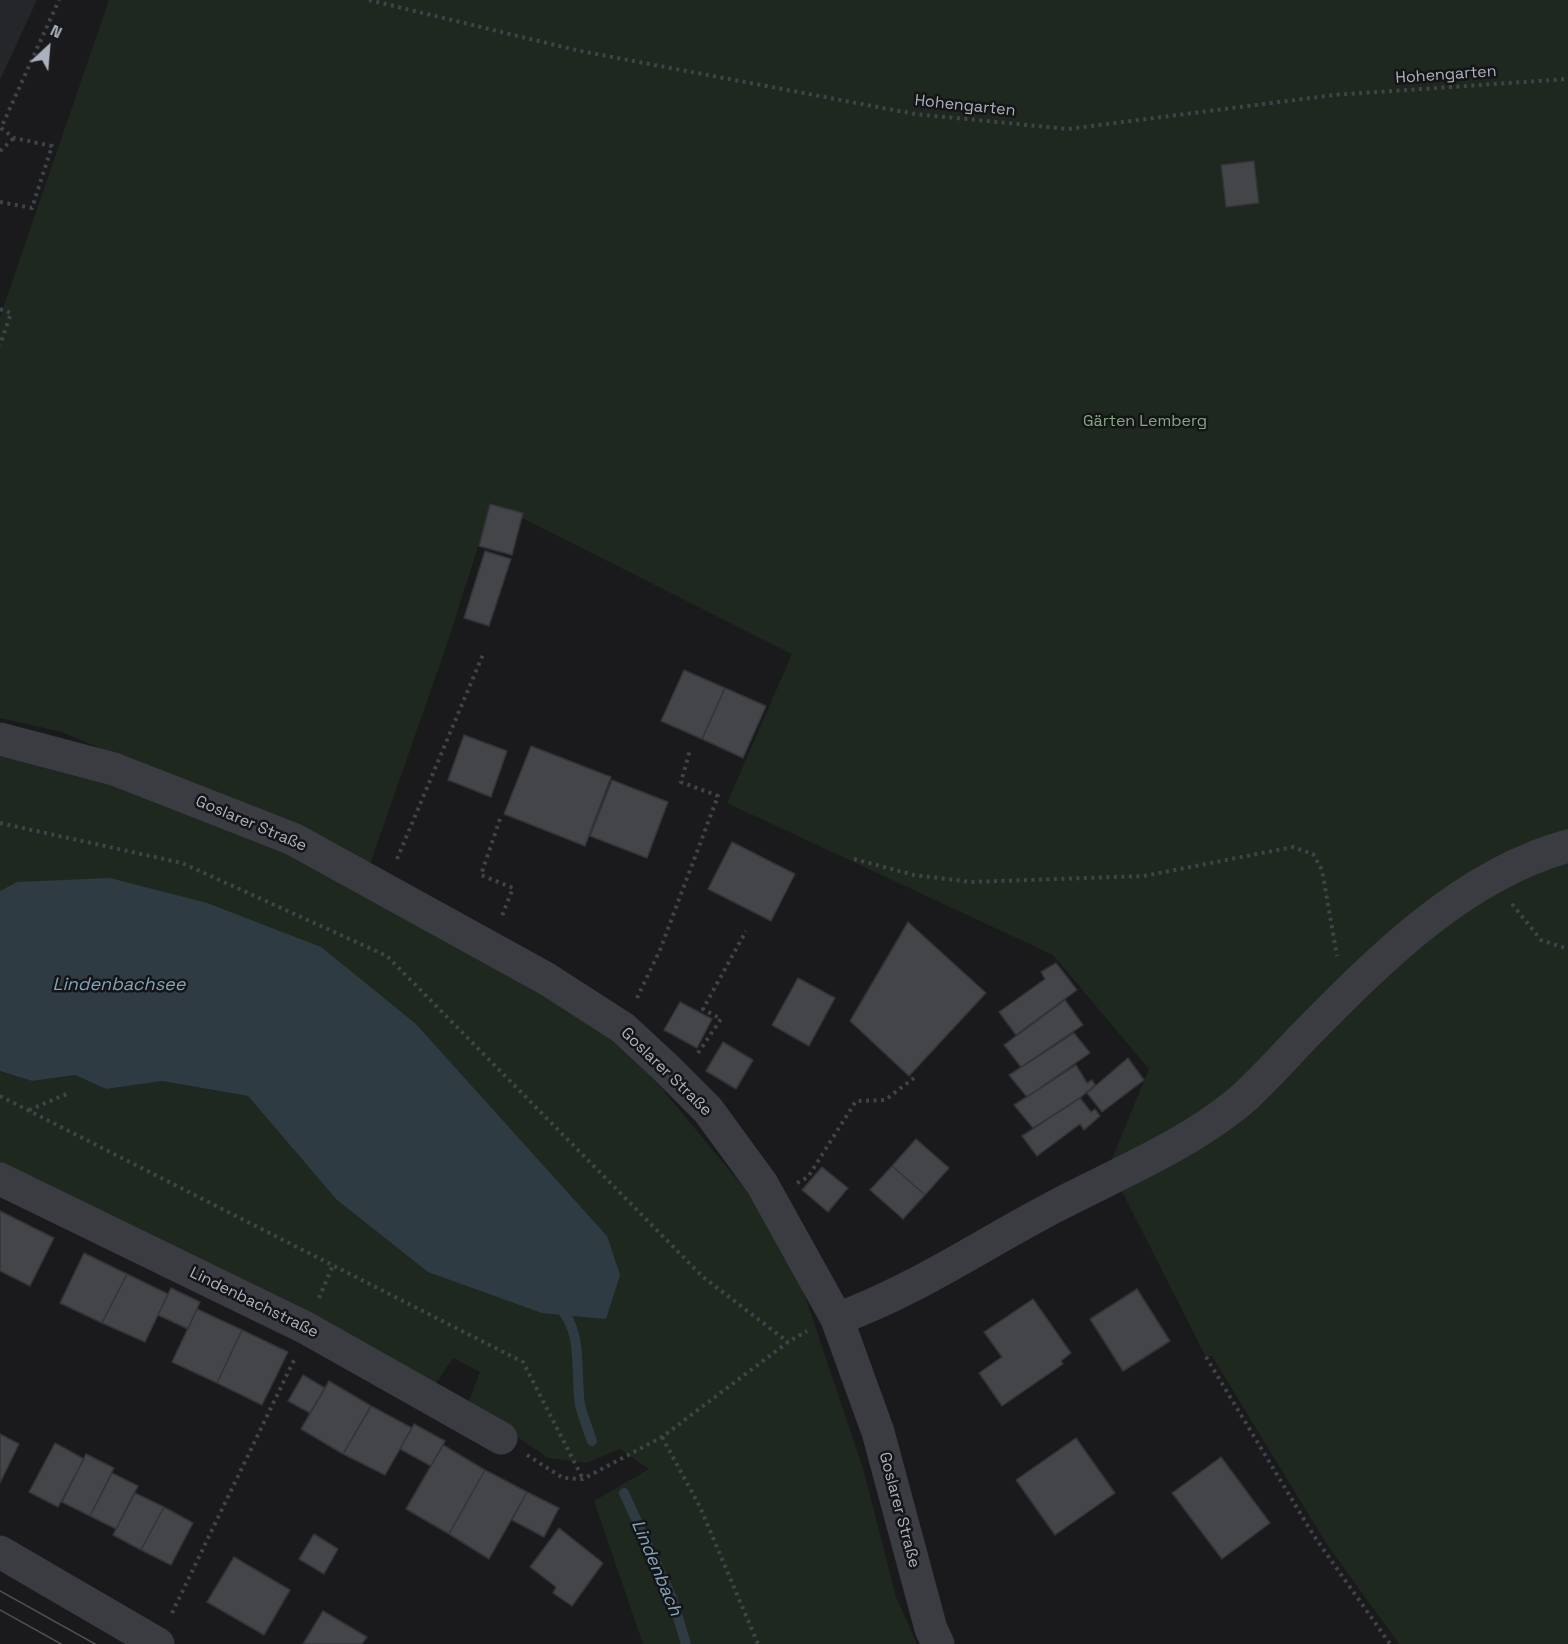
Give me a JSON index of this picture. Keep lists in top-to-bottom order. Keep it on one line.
{"streets":{"street":["Goslarer Straße","Lindenbachstraße"],"path":["Hohengarten"]},"water":["Lindenbachsee","Lindenbach"],"parks":["Gärten Lemberg"],"north":"top right"}
